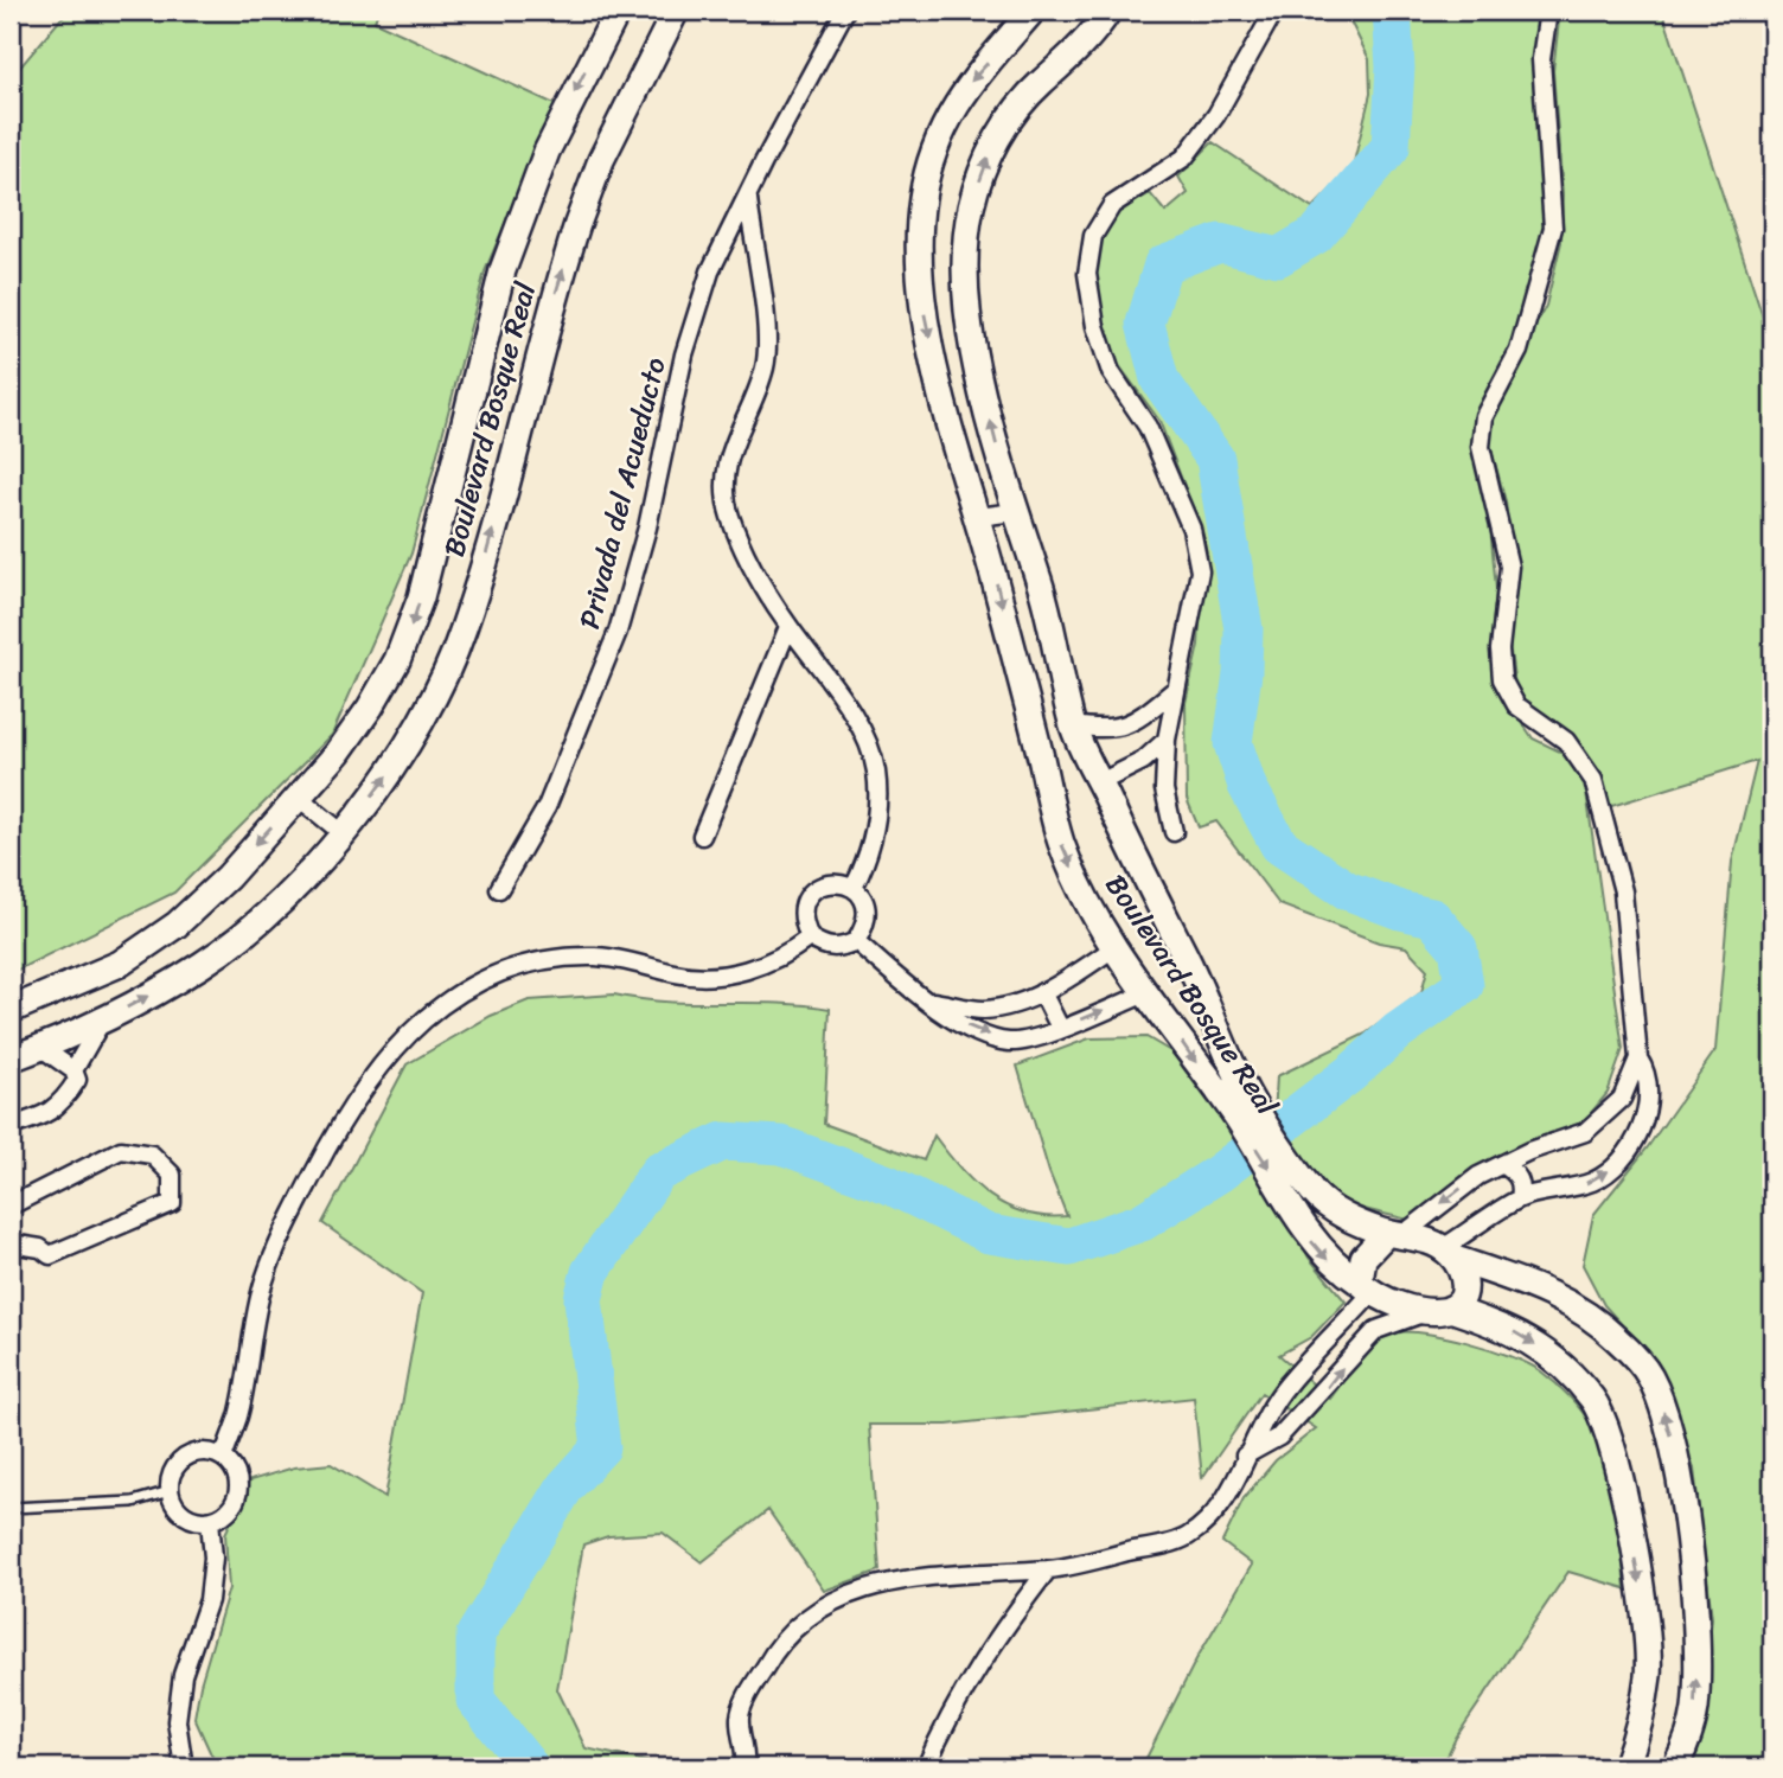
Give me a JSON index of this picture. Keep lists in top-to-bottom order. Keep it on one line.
{"streets":{"street":["Boulevard Bosque Real","Privada del Acueducto"]}}
